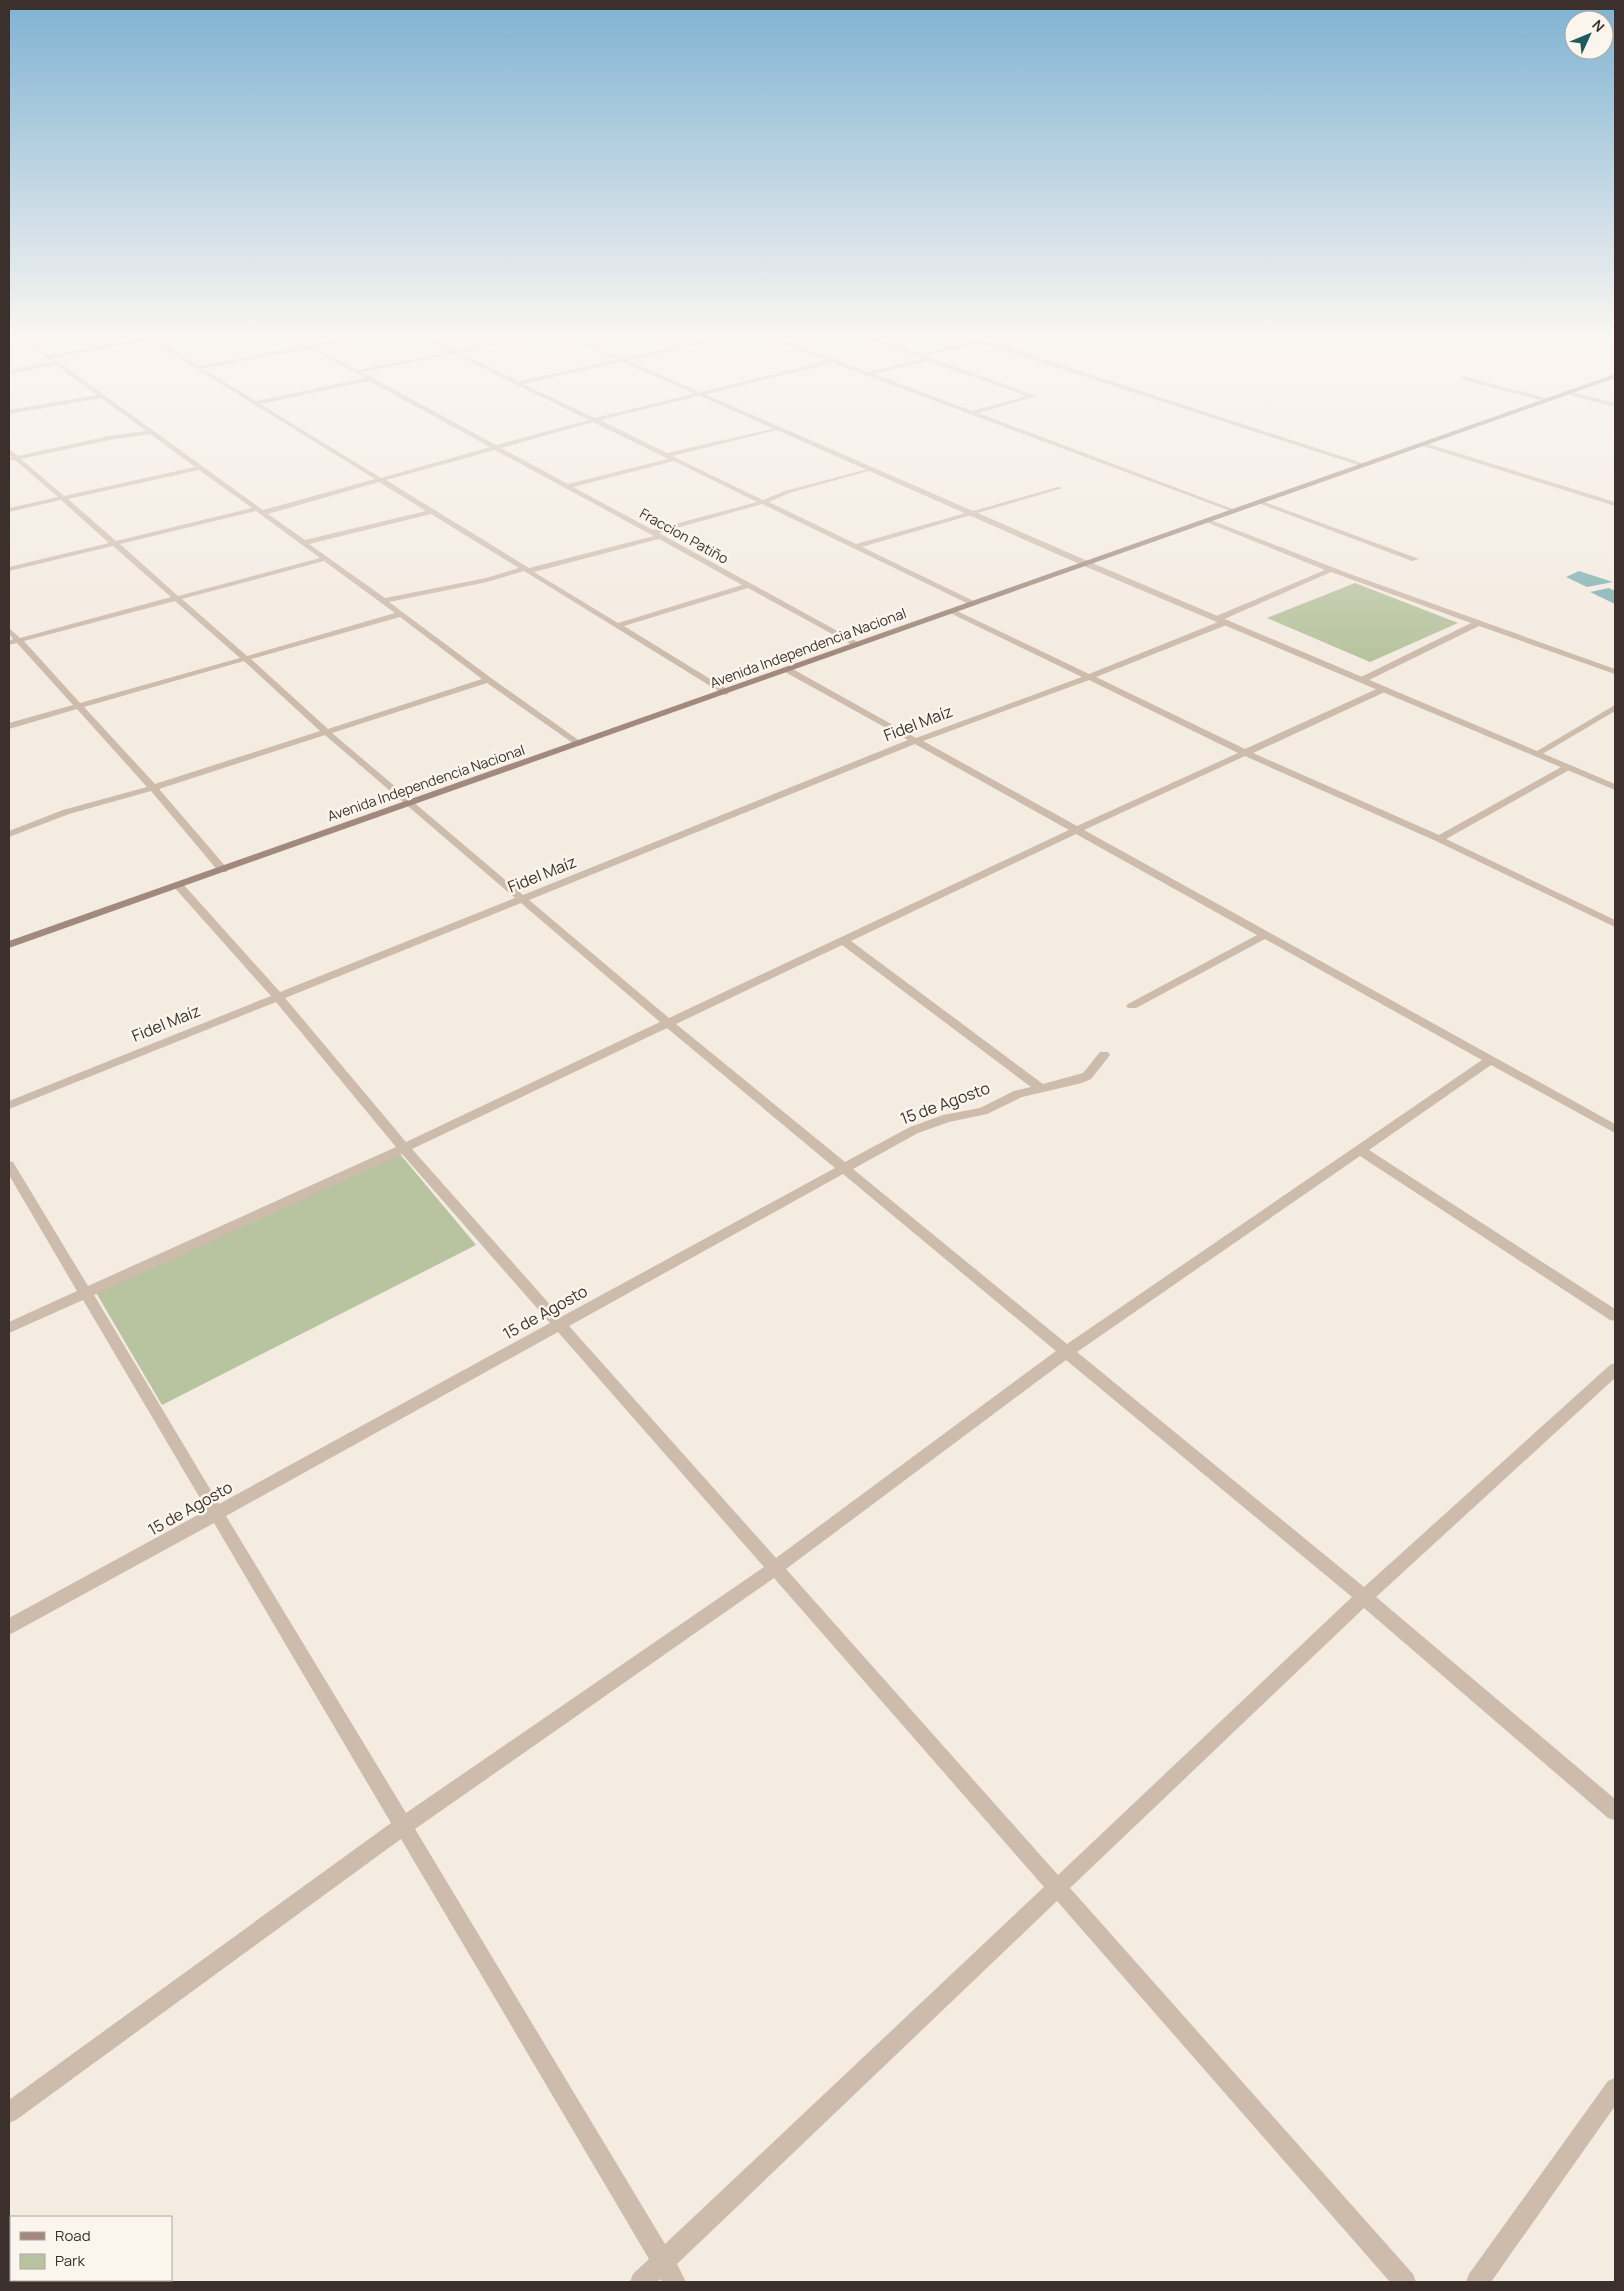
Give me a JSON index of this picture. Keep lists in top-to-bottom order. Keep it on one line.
{"streets":{"main road":["Avenida Independencia Nacional"],"street":["Fraccion Patiño","Fidel Maíz","15 de Agosto"]},"crossings":[["Fraccion Patiño","Avenida Independencia Nacional"]],"legend":["Road","Park"],"north":"top right"}
